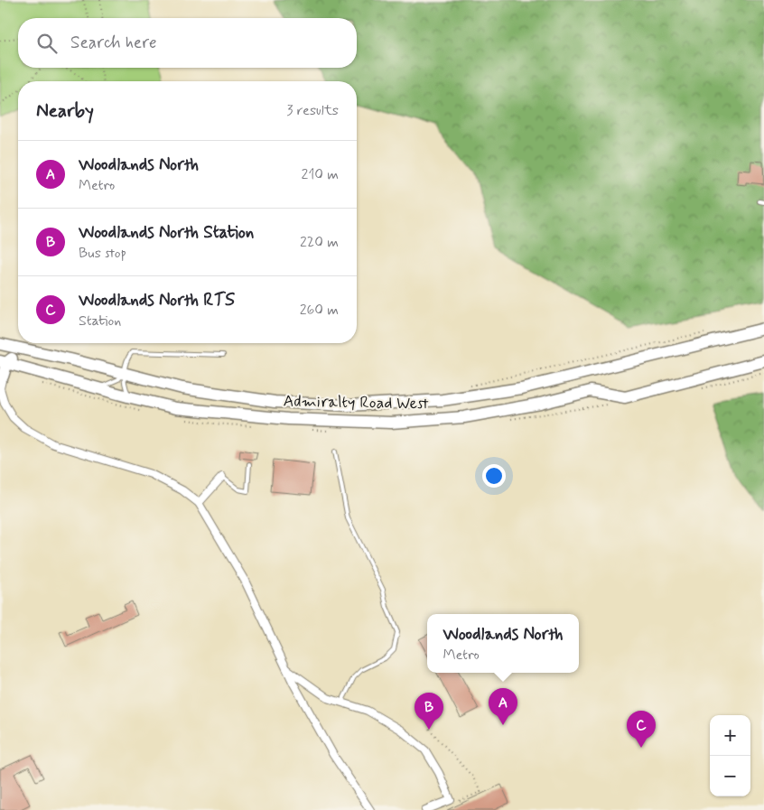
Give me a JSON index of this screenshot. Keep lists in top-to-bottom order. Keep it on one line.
{"streets":{"main road":["Admiralty Road West"]},"page":{"search":"Search here","heading":["Nearby","3 results"],"list":[{"mark":"A","name":"Woodlands North","note":"Metro","value":"210 m"},{"mark":"B","name":"Woodlands North Station","note":"Bus stop","value":"220 m"},{"mark":"C","name":"Woodlands North RTS","note":"Station","value":"260 m"}],"popup":["Woodlands North","Metro"],"pins":["A","B","C"],"map_buttons":["+","−"]}}
